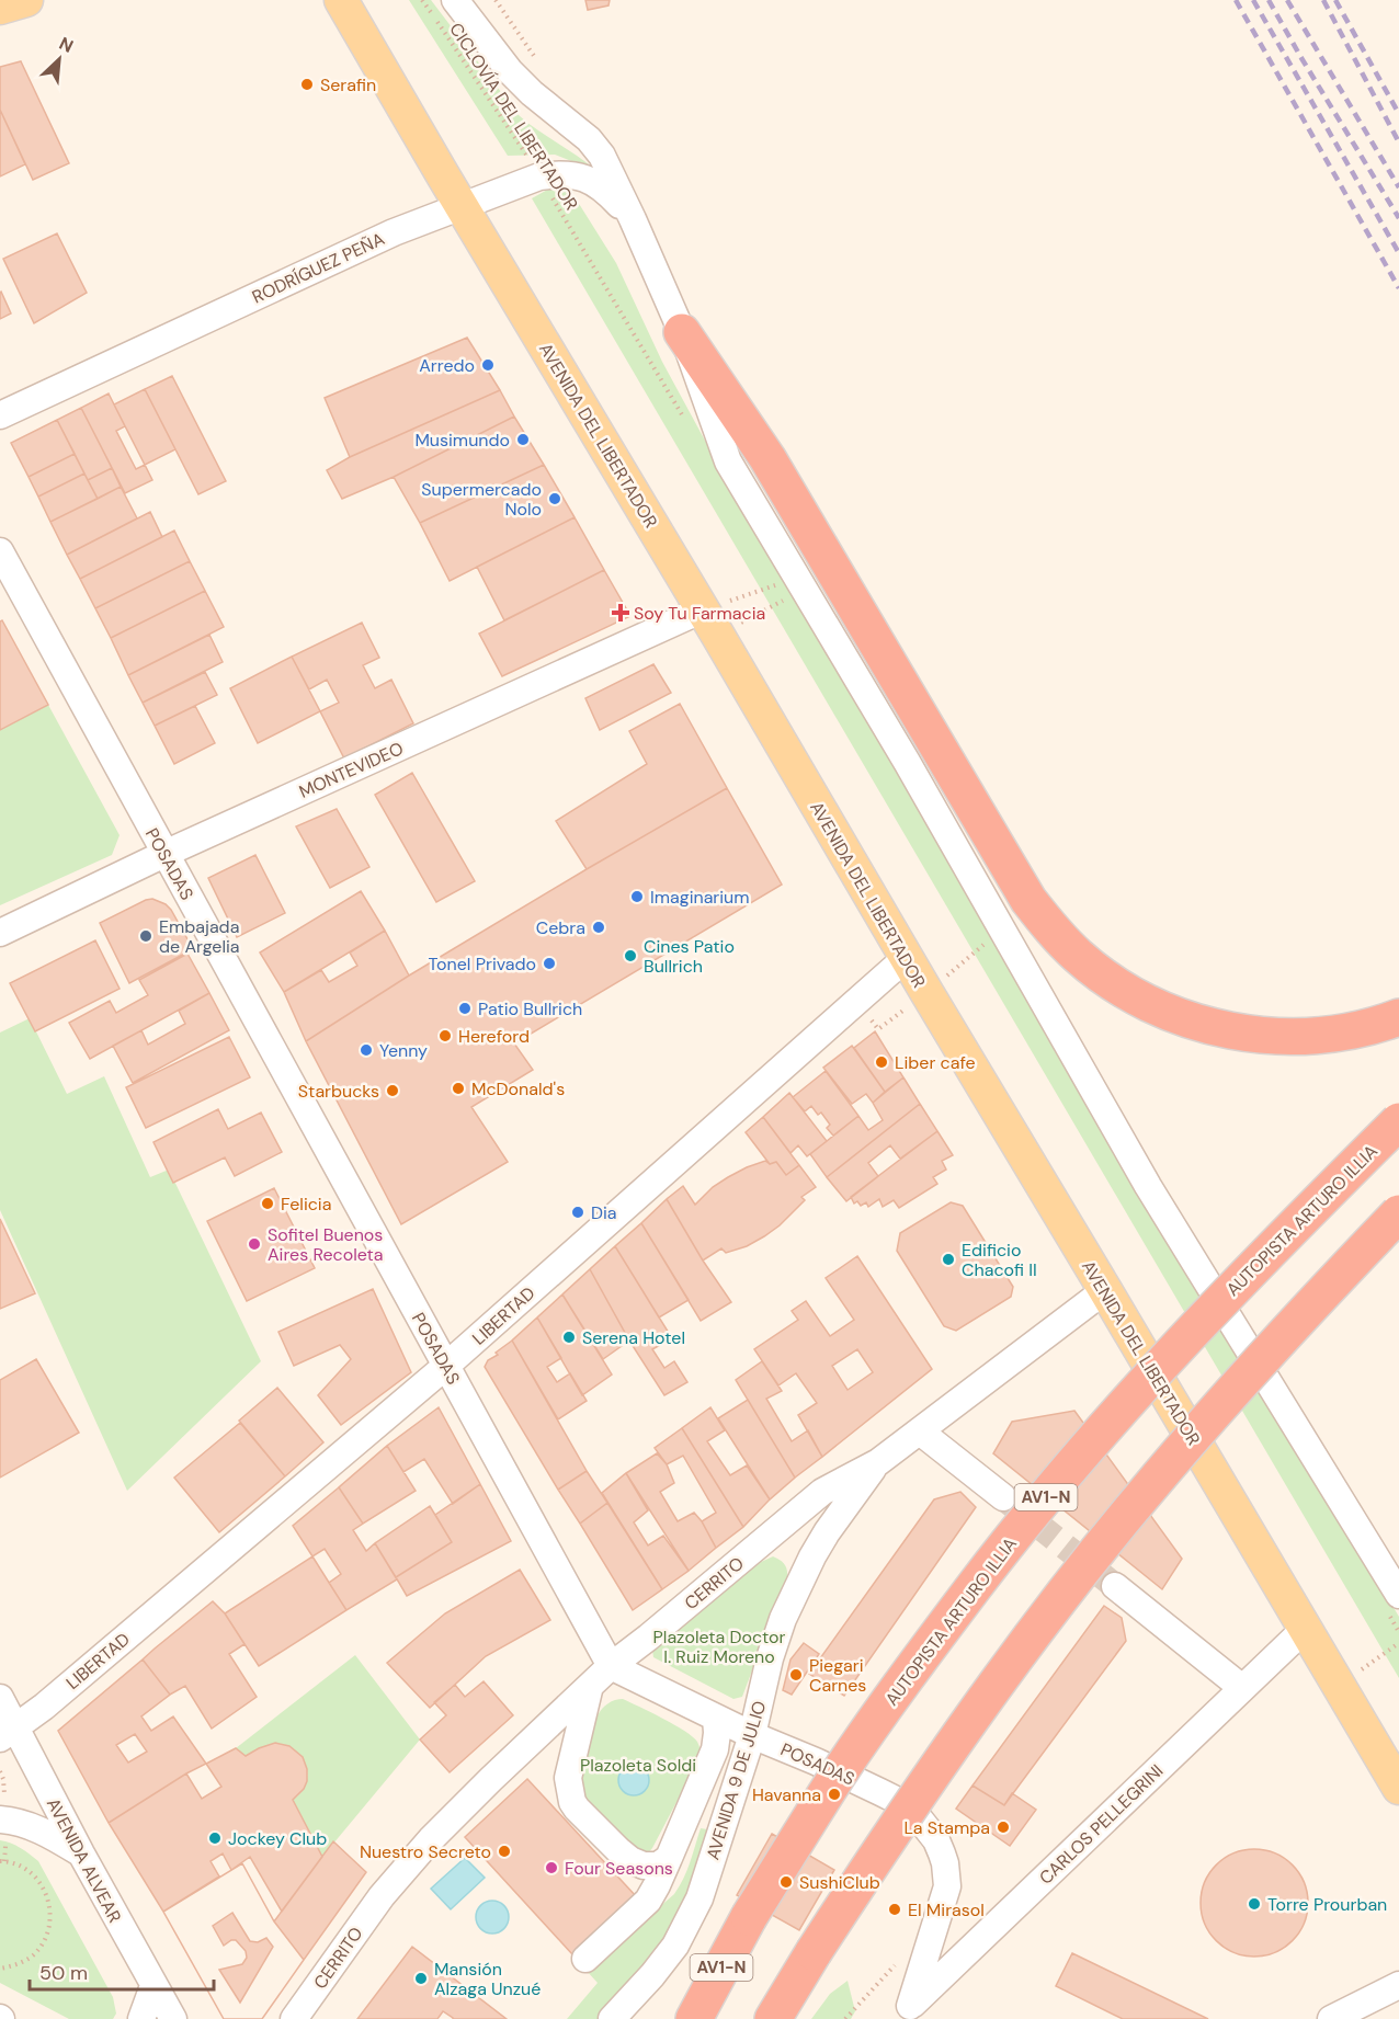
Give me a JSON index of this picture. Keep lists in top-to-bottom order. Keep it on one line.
{"streets":{"highway":["AUTOPISTA ARTURO ILLIA","AV1-N"],"main road":["AVENIDA DEL LIBERTADOR"],"street":["RODRÍGUEZ PEÑA","MONTEVIDEO","POSADAS","LIBERTAD","CERRITO","AVENIDA 9 DE JULIO","CARLOS PELLEGRINI","AVENIDA ALVEAR"],"path":["CICLOVÍA DEL LIBERTADOR"]},"crossings":[["CICLOVÍA DEL LIBERTADOR","RODRÍGUEZ PEÑA"],["RODRÍGUEZ PEÑA","AVENIDA DEL LIBERTADOR"],["AVENIDA DEL LIBERTADOR","MONTEVIDEO"],["AVENIDA DEL LIBERTADOR","LIBERTAD"],["AVENIDA DEL LIBERTADOR","CERRITO"],["AVENIDA DEL LIBERTADOR","CARLOS PELLEGRINI"],["MONTEVIDEO","POSADAS"],["POSADAS","LIBERTAD"],["POSADAS","CERRITO"],["POSADAS","AVENIDA 9 DE JULIO"],["POSADAS","CARLOS PELLEGRINI"],["LIBERTAD","AVENIDA ALVEAR"],["CERRITO","AVENIDA 9 DE JULIO"]],"parks":["Plazoleta Doctor I. Ruiz Moreno","Plazoleta Soldi"],"places":{"other":["Serafin","Arredo","Musimundo","Supermercado Nolo","Imaginarium","Cebra","Embajada de Argelia","Cines Patio Bullrich","Tonel Privado","Patio Bullrich","Hereford","Yenny","Liber cafe","McDonald's","Starbucks","Felicia","Dia","Sofitel Buenos Aires Recoleta","Edificio Chacofi II","Serena Hotel","Piegari Carnes","Havanna","La Stampa","Jockey Club","Nuestro Secreto","Four Seasons","SushiClub","Torre Prourban","El Mirasol","Mansión Alzaga Unzué"],"health":["Soy Tu Farmacia"]},"scale_bar":"50 m","north":"top right"}
